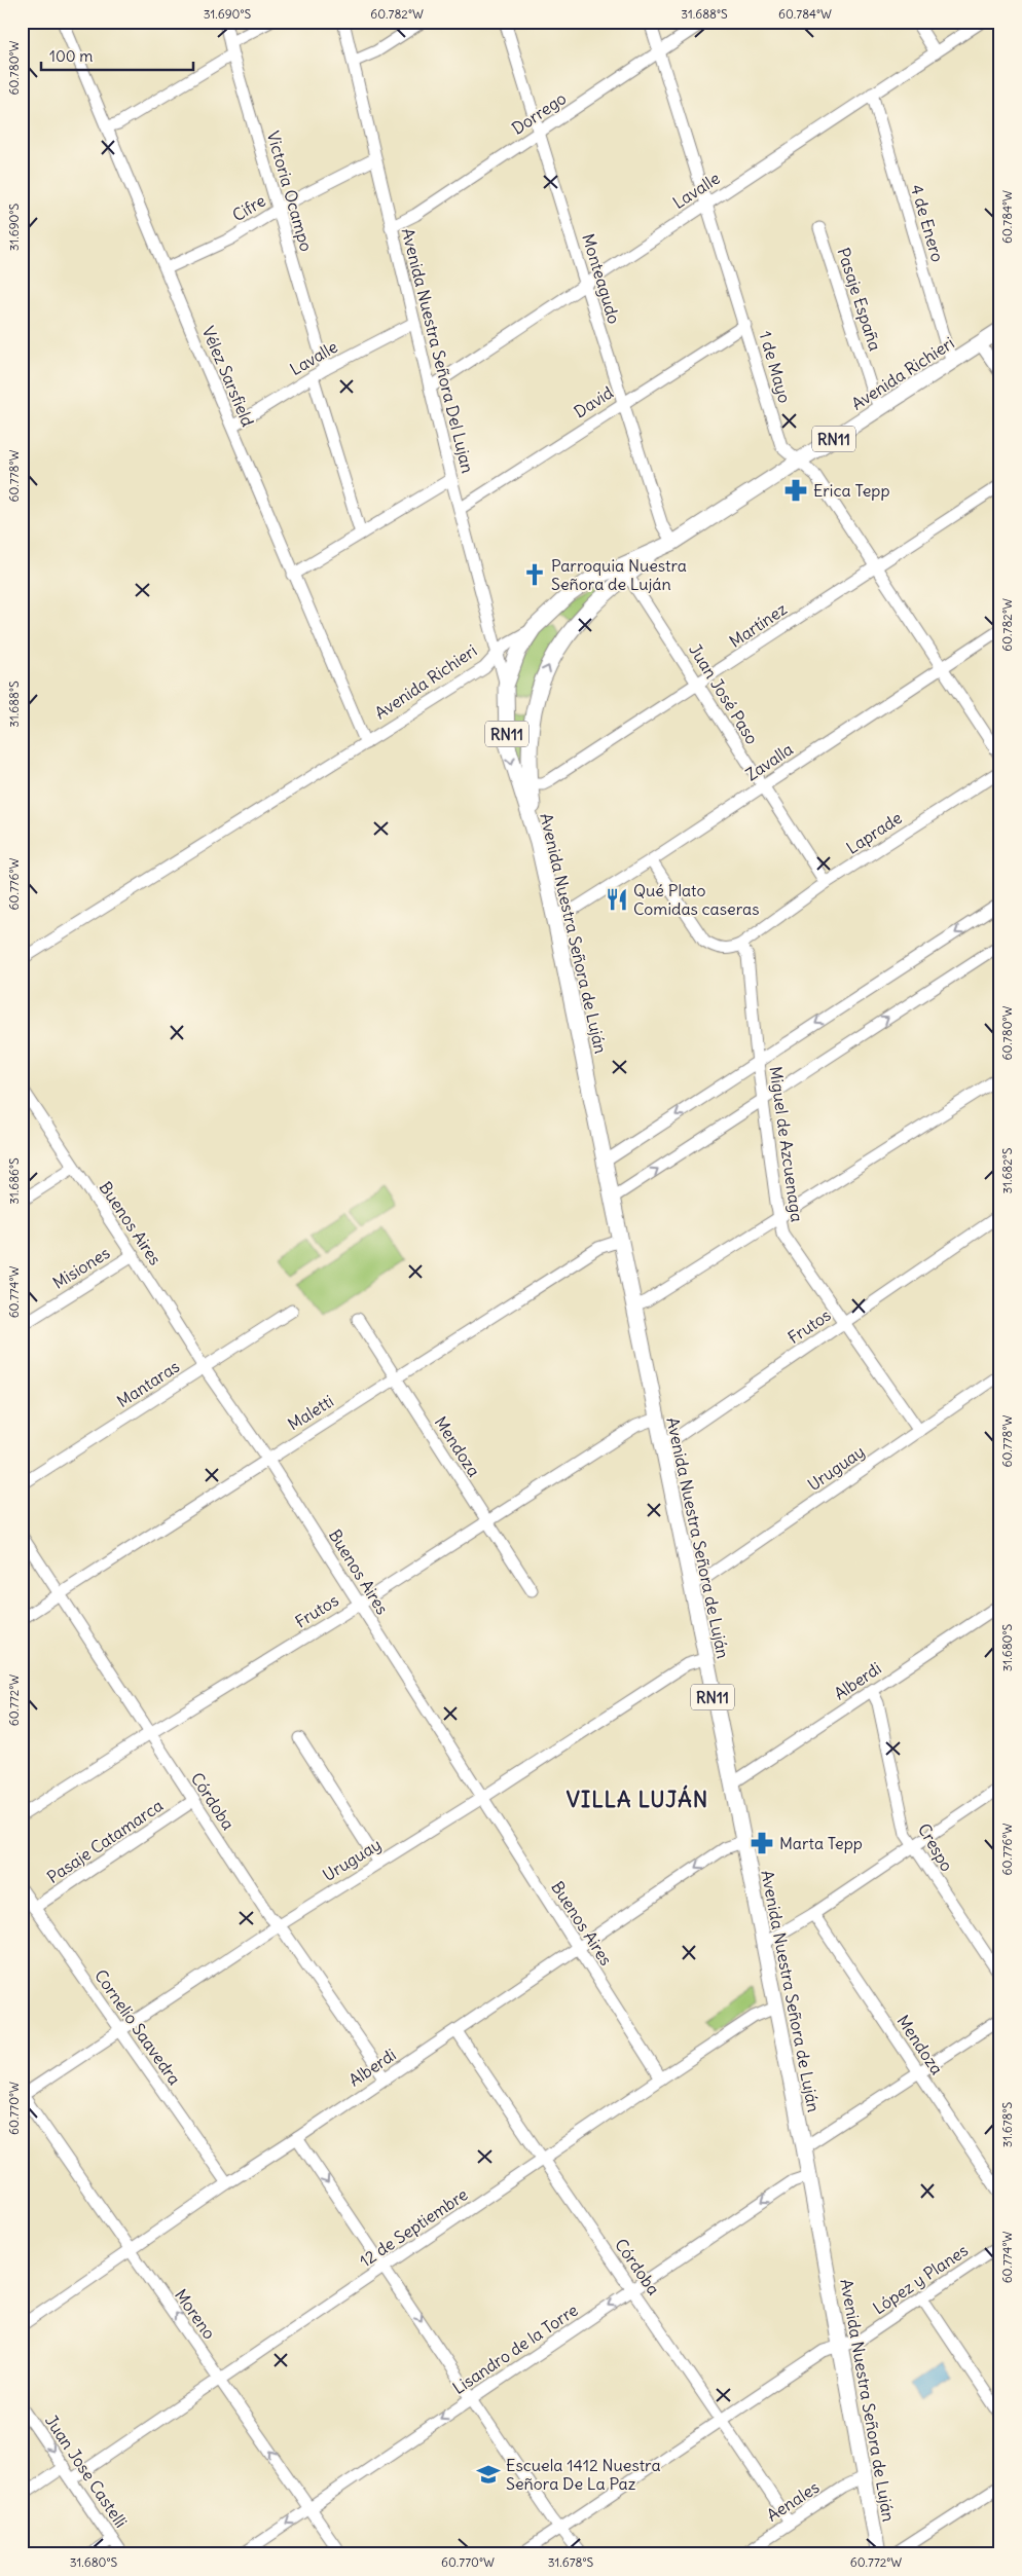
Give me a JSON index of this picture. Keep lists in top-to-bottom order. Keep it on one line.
{"streets":{"main road":["Avenida Richieri","RN11","Avenida Nuestra Señora de Luján"],"street":["Dorrego","Lavalle","Victoria Ocampo","Cifre","4 de Enero","Monteagudo","Pasaje España","Avenida Nuestra Señora Del Lujan","1 de Mayo","Vélez Sarsfield","David","Martínez","Juan José Paso","Zavalla","Laprade","Miguel de Azcuenaga","Buenos Aires","Misiones","Frutos","Mantaras","Maletti","Mendoza","Uruguay","Alberdi","Córdoba","Pasaje Catamarca","Crespo","Cornelio Saavedra","12 de Septiembre","López y Planes","Moreno","Lisandro de la Torre","Juan Jose Castelli","Aenales"]},"crossings":[["Dorrego","Monteagudo"],["Dorrego","Avenida Nuestra Señora Del Lujan"],["Dorrego","1 de Mayo"],["Lavalle","Victoria Ocampo"],["Lavalle","4 de Enero"],["Lavalle","Monteagudo"],["Lavalle","Avenida Nuestra Señora Del Lujan"],["Lavalle","1 de Mayo"],["Lavalle","Vélez Sarsfield"],["Victoria Ocampo","Cifre"],["Cifre","Avenida Nuestra Señora Del Lujan"],["Cifre","Vélez Sarsfield"],["4 de Enero","Avenida Richieri"],["Monteagudo","Avenida Richieri"],["Monteagudo","David"],["Monteagudo","RN11"],["Pasaje España","Avenida Richieri"],["Avenida Nuestra Señora Del Lujan","Avenida Richieri"],["Avenida Nuestra Señora Del Lujan","David"],["Avenida Nuestra Señora Del Lujan","RN11"],["Avenida Nuestra Señora Del Lujan","Avenida Nuestra Señora de Luján"],["1 de Mayo","Avenida Richieri"],["1 de Mayo","David"],["1 de Mayo","Martínez"],["1 de Mayo","Zavalla"],["Avenida Richieri","Vélez Sarsfield"],["Avenida Richieri","RN11"],["Avenida Richieri","Avenida Nuestra Señora de Luján"],["RN11","Martínez"],["RN11","Juan José Paso"],["RN11","Avenida Nuestra Señora de Luján"],["Martínez","Juan José Paso"],["Juan José Paso","Zavalla"],["Juan José Paso","Laprade"],["Zavalla","Avenida Nuestra Señora de Luján"],["Laprade","Miguel de Azcuenaga"],["Avenida Nuestra Señora de Luján","Frutos"],["Avenida Nuestra Señora de Luján","Maletti"],["Avenida Nuestra Señora de Luján","Uruguay"],["Avenida Nuestra Señora de Luján","Alberdi"],["Avenida Nuestra Señora de Luján","12 de Septiembre"],["Avenida Nuestra Señora de Luján","López y Planes"],["Avenida Nuestra Señora de Luján","Lisandro de la Torre"],["Avenida Nuestra Señora de Luján","Aenales"],["Miguel de Azcuenaga","Frutos"],["Miguel de Azcuenaga","Uruguay"],["Buenos Aires","Misiones"],["Buenos Aires","Frutos"],["Buenos Aires","Mantaras"],["Buenos Aires","Maletti"],["Buenos Aires","Uruguay"],["Buenos Aires","Alberdi"],["Buenos Aires","12 de Septiembre"],["Frutos","Mendoza"],["Frutos","Córdoba"],["Maletti","Mendoza"],["Maletti","Córdoba"],["Uruguay","Córdoba"],["Uruguay","Cornelio Saavedra"],["Uruguay","Moreno"],["Alberdi","Córdoba"],["Alberdi","Crespo"],["Alberdi","Cornelio Saavedra"],["Alberdi","Moreno"],["Córdoba","Pasaje Catamarca"],["Córdoba","12 de Septiembre"],["Córdoba","López y Planes"],["Córdoba","Lisandro de la Torre"],["Córdoba","Aenales"],["Pasaje Catamarca","Cornelio Saavedra"],["12 de Septiembre","Moreno"],["12 de Septiembre","Juan Jose Castelli"],["Moreno","Lisandro de la Torre"]],"one_way":["Moreno","Lisandro de la Torre","Juan Jose Castelli"],"districts":["VILLA LUJÁN"],"places":{"pharmacy":["Erica Tepp","Marta Tepp"],"church":["Parroquia Nuestra Señora de Luján"],"restaurant":["Qué Plato Comidas caseras"],"school or university":["Escuela 1412 Nuestra Señora De La Paz"]},"scale_bar":"100 m","coordinates":["31.690°S","60.782°W","31.688°S","60.784°W","60.780°W","60.778°W","60.776°W","31.682°S","31.686°S","60.774°W","31.680°S","60.772°W","60.770°W","31.678°S"]}
